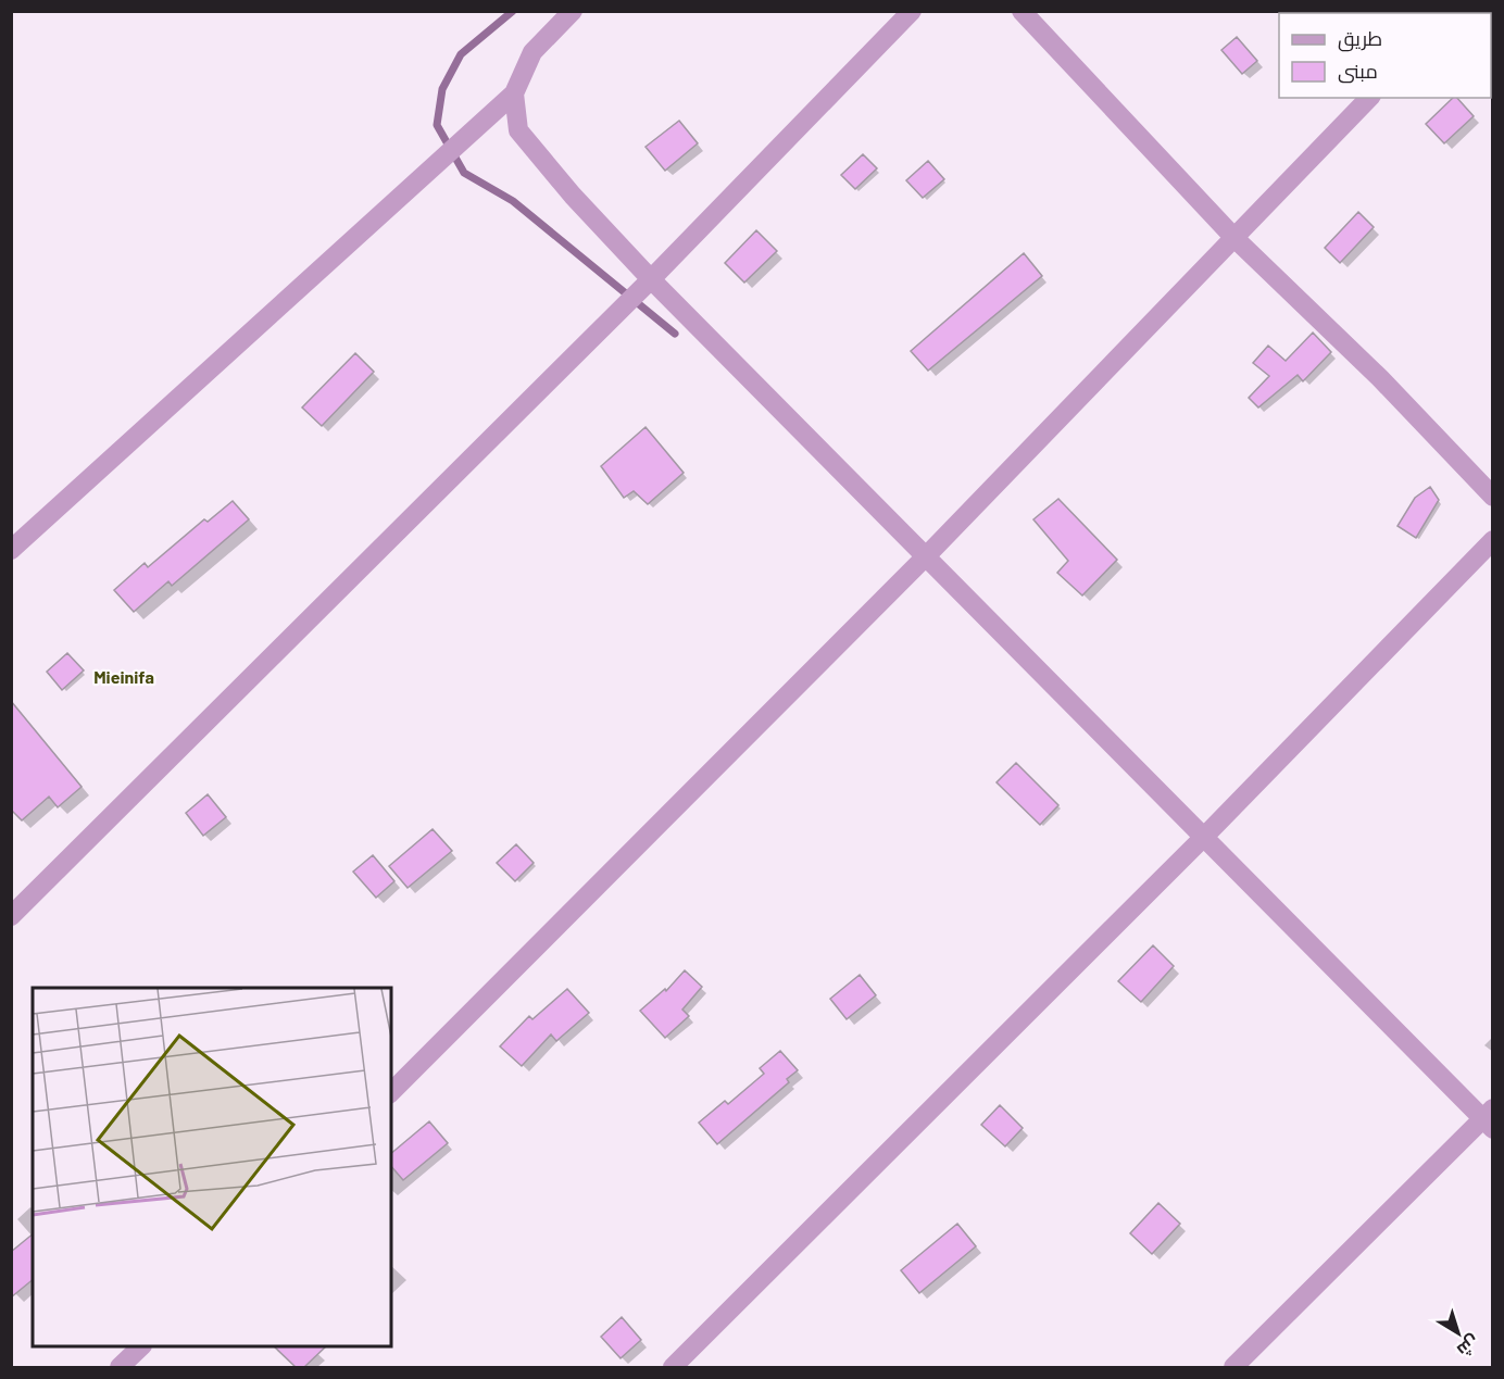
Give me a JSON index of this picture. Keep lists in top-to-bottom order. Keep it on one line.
{"districts":["Mieinifa"],"legend":["طريق","مبنى"],"north":"bottom right"}
